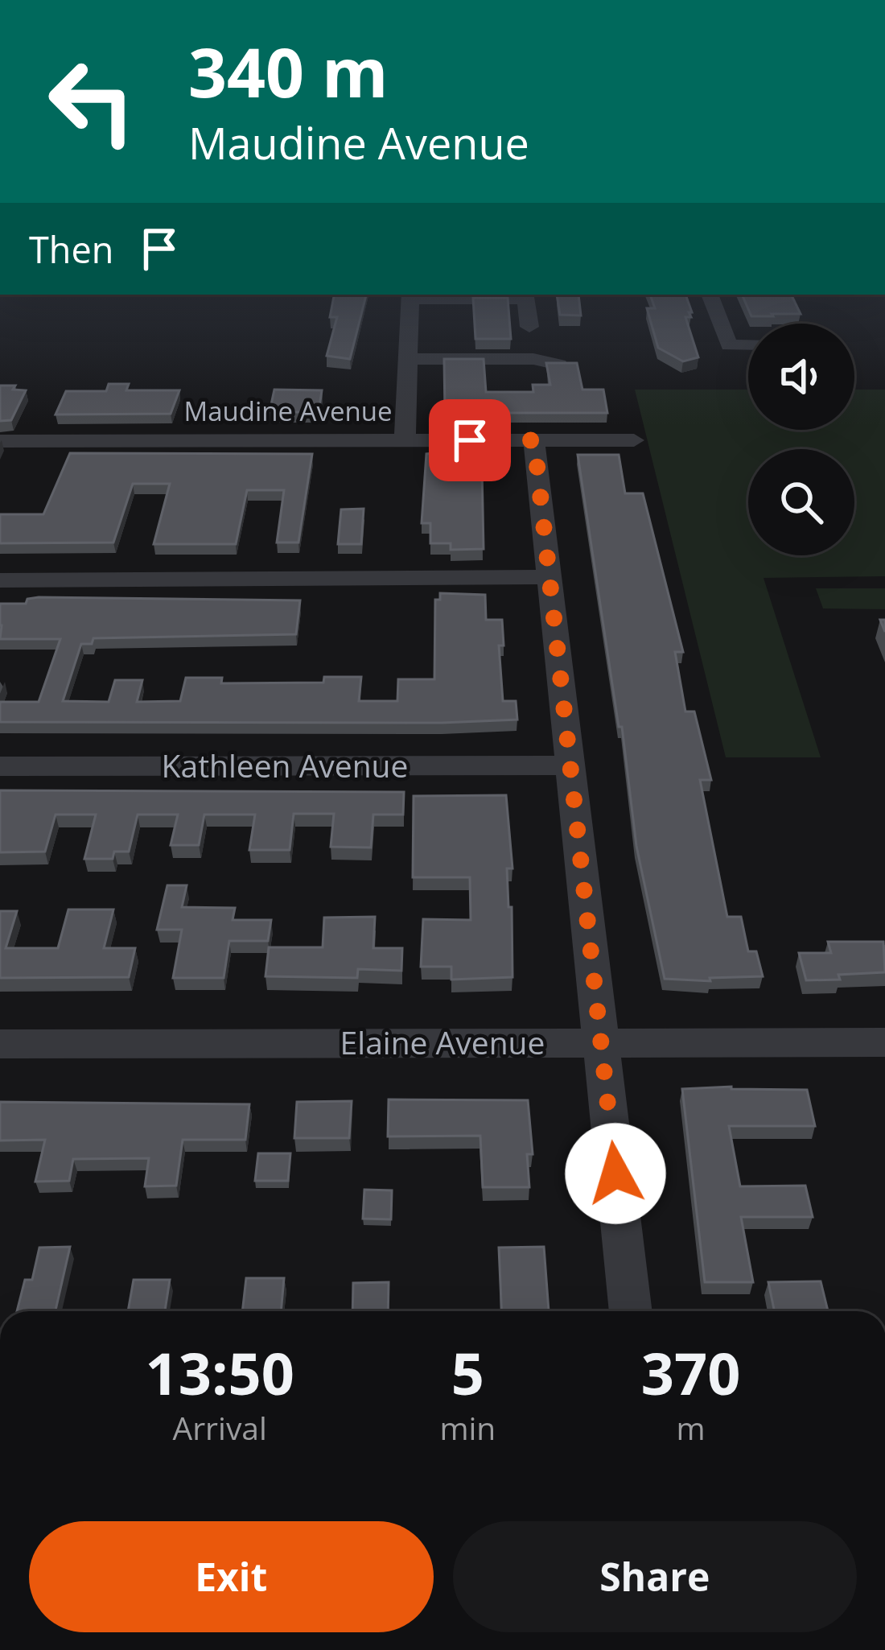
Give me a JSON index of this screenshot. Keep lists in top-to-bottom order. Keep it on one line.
{"streets":{"street":["Maudine Avenue","Kathleen Avenue","Elaine Avenue"]},"page":{"turn":["340 m","Maudine Avenue"],"then":"Then","eta":["13:50","Arrival","5","min","370","m"],"buttons":["Exit","Share"]}}
